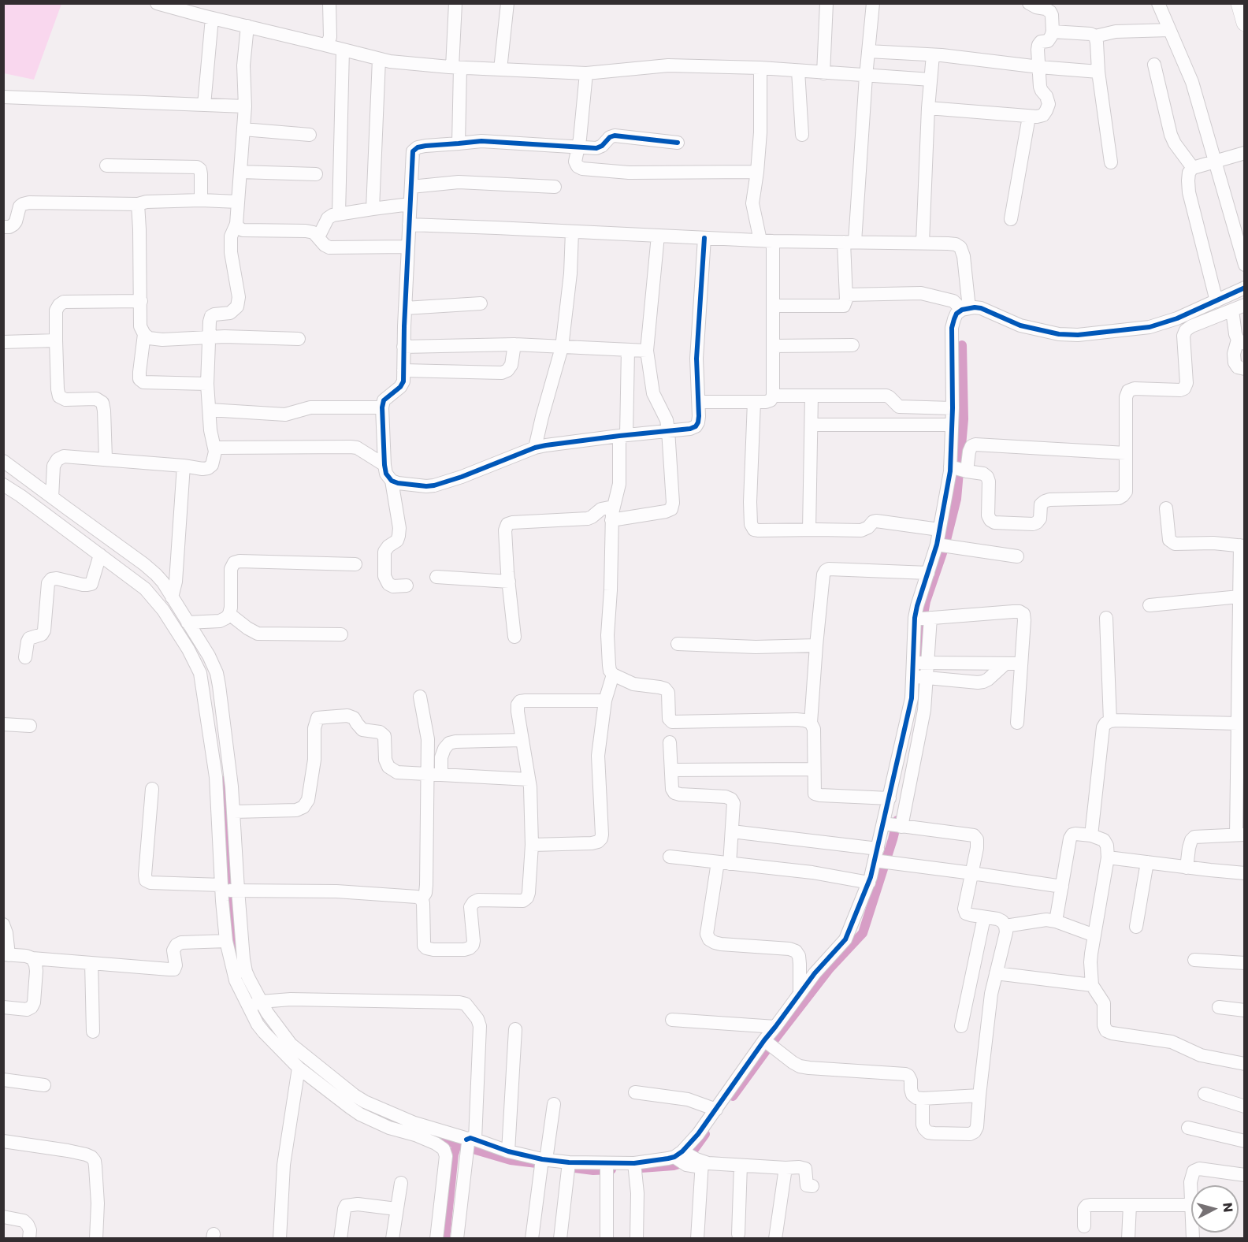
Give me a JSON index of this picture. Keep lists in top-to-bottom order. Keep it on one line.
{"north":"right"}
